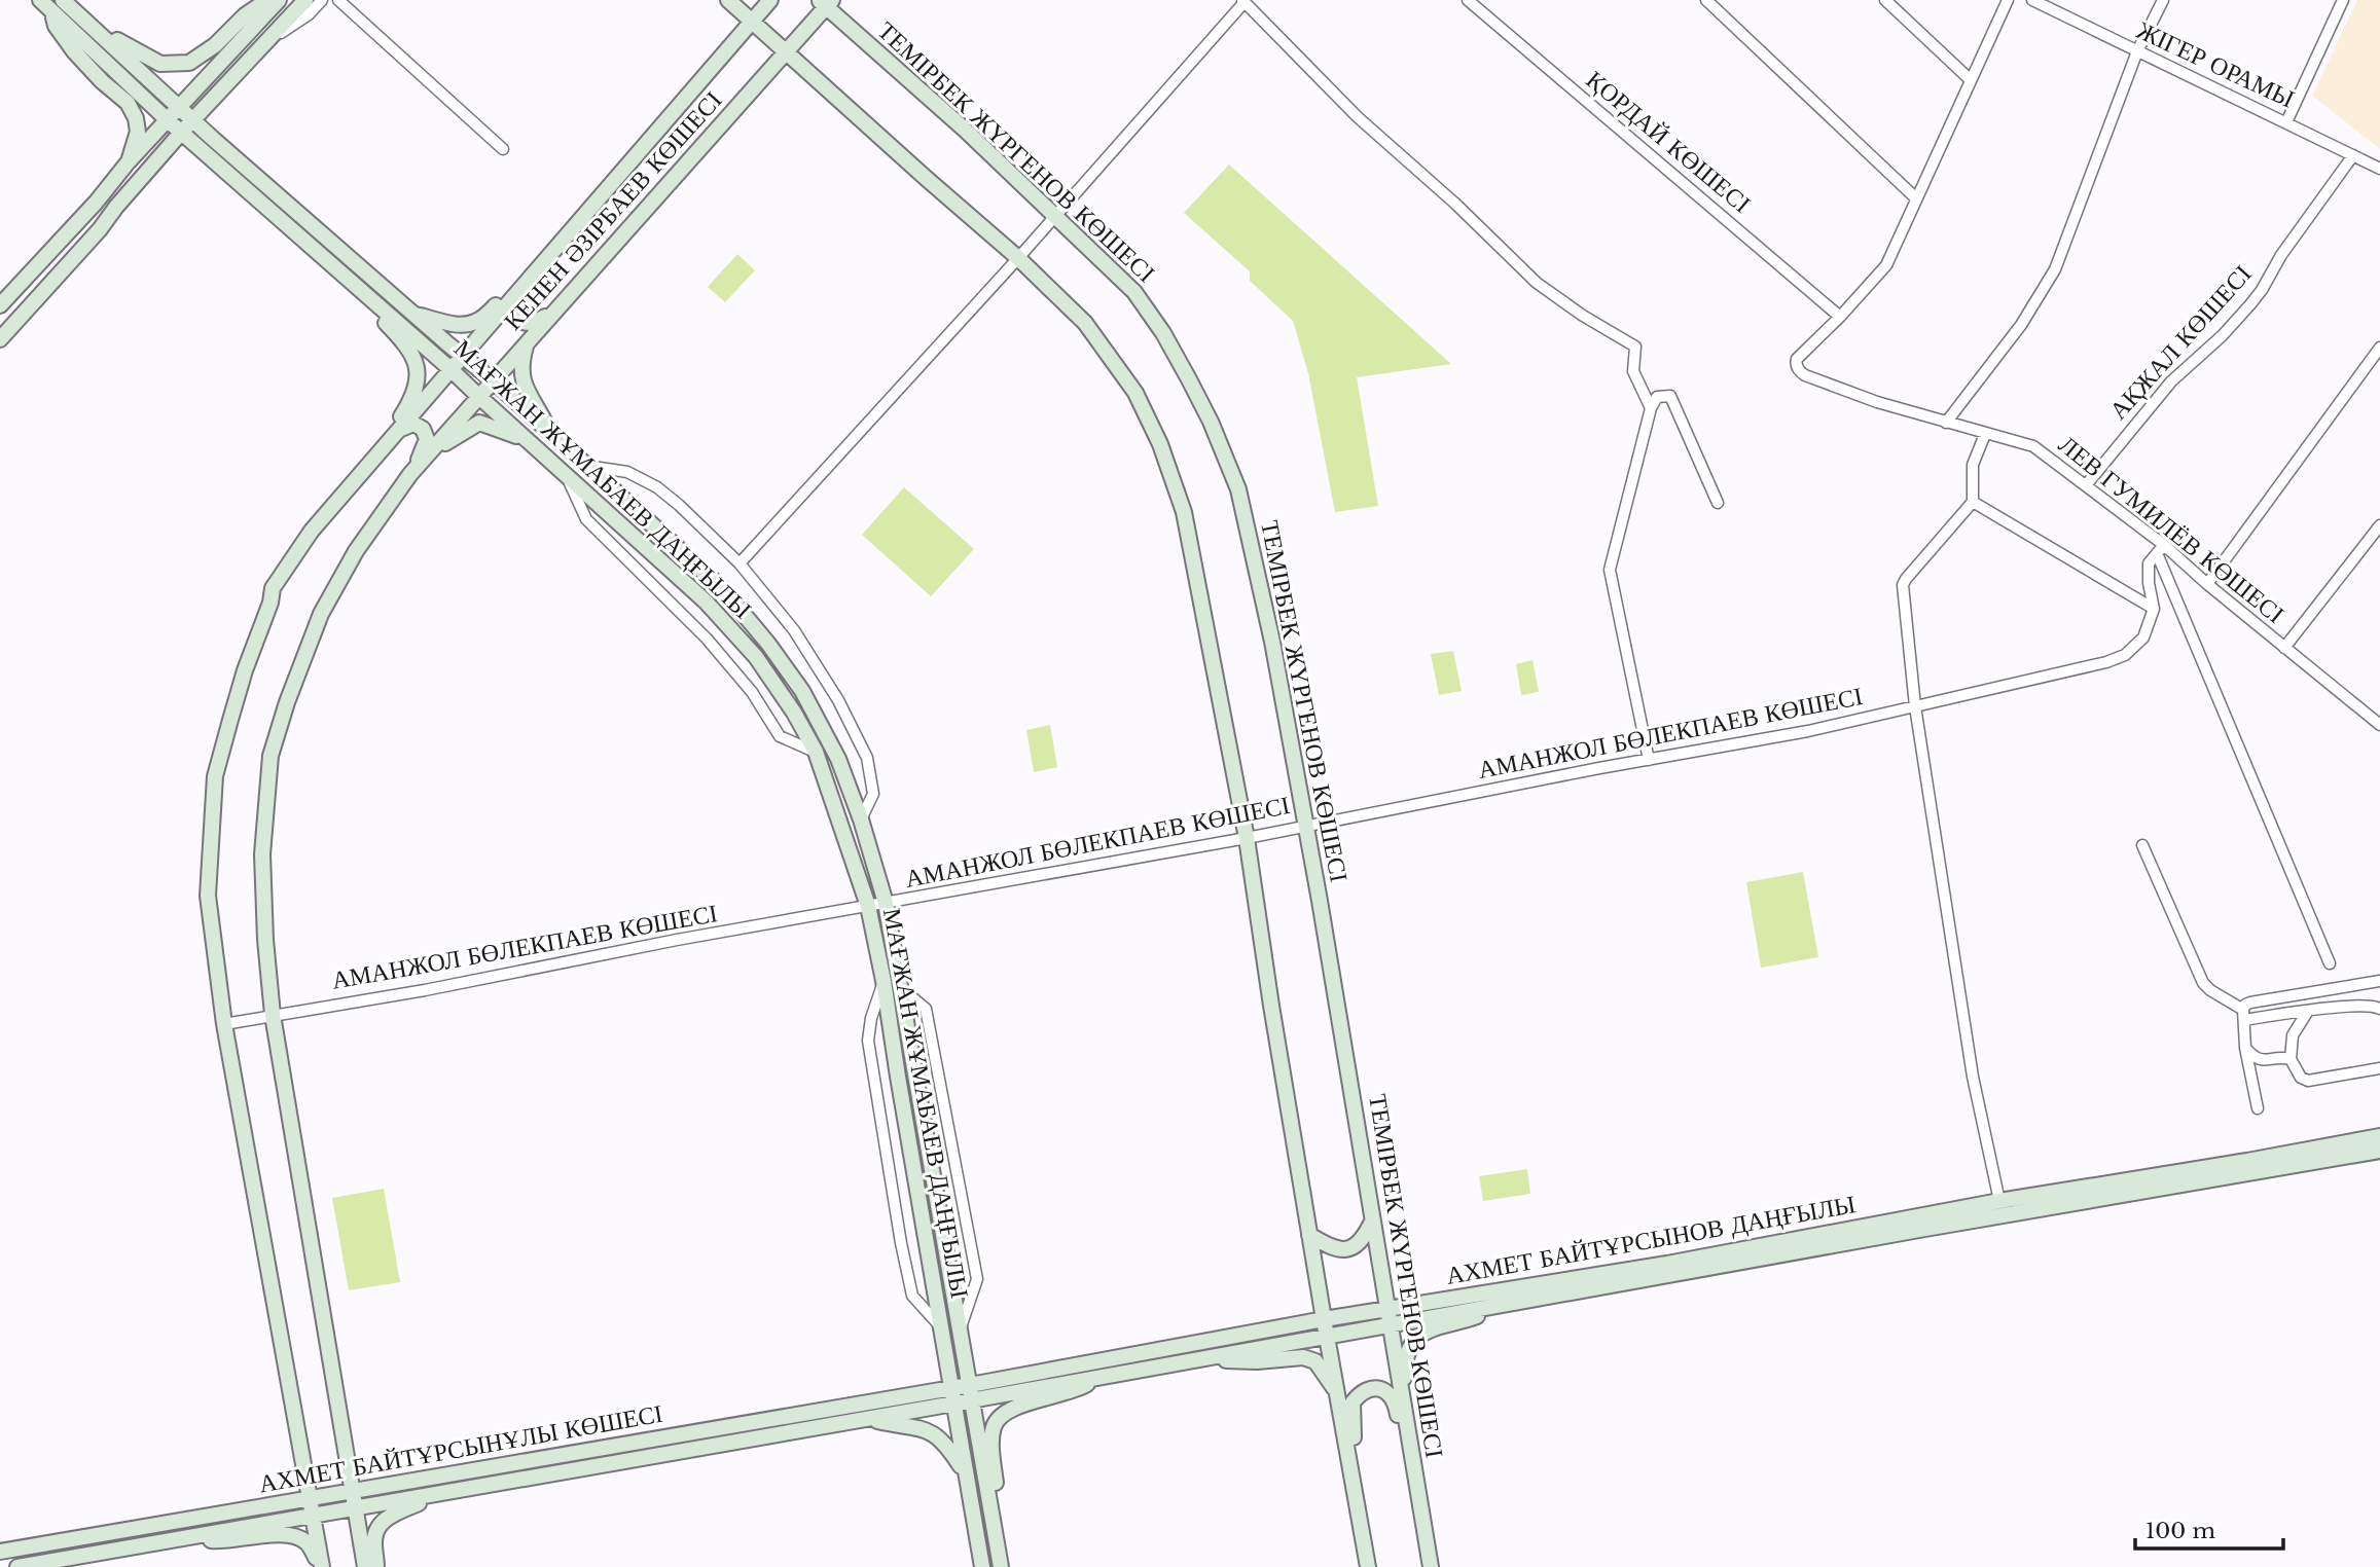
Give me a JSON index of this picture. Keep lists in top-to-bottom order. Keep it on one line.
{"streets":{"street":["ЖІГЕР ОРАМЫ","ҚОРДАЙ КӨШЕСІ","ТЕМІРБЕК ЖҮРГЕНОВ КӨШЕСІ","КЕНЕН ӘЗІРБАЕВ КӨШЕСІ","АҚЖАЛ КӨШЕСІ","МАҒЖАН ЖҰМАБАЕВ ДАҢҒЫЛЫ","ЛЕВ ГУМИЛЁВ КӨШЕСІ","АМАНЖОЛ БӨЛЕКПАЕВ КӨШЕСІ","АХМЕТ БАЙТҰРСЫНОВ ДАҢҒЫЛЫ","АХМЕТ БАЙТҰРСЫНҰЛЫ КӨШЕСІ"]},"crossings":[["ЖІГЕР ОРАМЫ","АҚЖАЛ КӨШЕСІ"],["ҚОРДАЙ КӨШЕСІ","ЛЕВ ГУМИЛЁВ КӨШЕСІ"],["ТЕМІРБЕК ЖҮРГЕНОВ КӨШЕСІ","КЕНЕН ӘЗІРБАЕВ КӨШЕСІ"],["ТЕМІРБЕК ЖҮРГЕНОВ КӨШЕСІ","АМАНЖОЛ БӨЛЕКПАЕВ КӨШЕСІ"],["ТЕМІРБЕК ЖҮРГЕНОВ КӨШЕСІ","АХМЕТ БАЙТҰРСЫНОВ ДАҢҒЫЛЫ"],["КЕНЕН ӘЗІРБАЕВ КӨШЕСІ","МАҒЖАН ЖҰМАБАЕВ ДАҢҒЫЛЫ"],["КЕНЕН ӘЗІРБАЕВ КӨШЕСІ","АМАНЖОЛ БӨЛЕКПАЕВ КӨШЕСІ"],["КЕНЕН ӘЗІРБАЕВ КӨШЕСІ","АХМЕТ БАЙТҰРСЫНҰЛЫ КӨШЕСІ"],["АҚЖАЛ КӨШЕСІ","ЛЕВ ГУМИЛЁВ КӨШЕСІ"],["МАҒЖАН ЖҰМАБАЕВ ДАҢҒЫЛЫ","АМАНЖОЛ БӨЛЕКПАЕВ КӨШЕСІ"],["МАҒЖАН ЖҰМАБАЕВ ДАҢҒЫЛЫ","АХМЕТ БАЙТҰРСЫНОВ ДАҢҒЫЛЫ"],["АХМЕТ БАЙТҰРСЫНОВ ДАҢҒЫЛЫ","АХМЕТ БАЙТҰРСЫНҰЛЫ КӨШЕСІ"]],"scale_bar":"100 m"}
